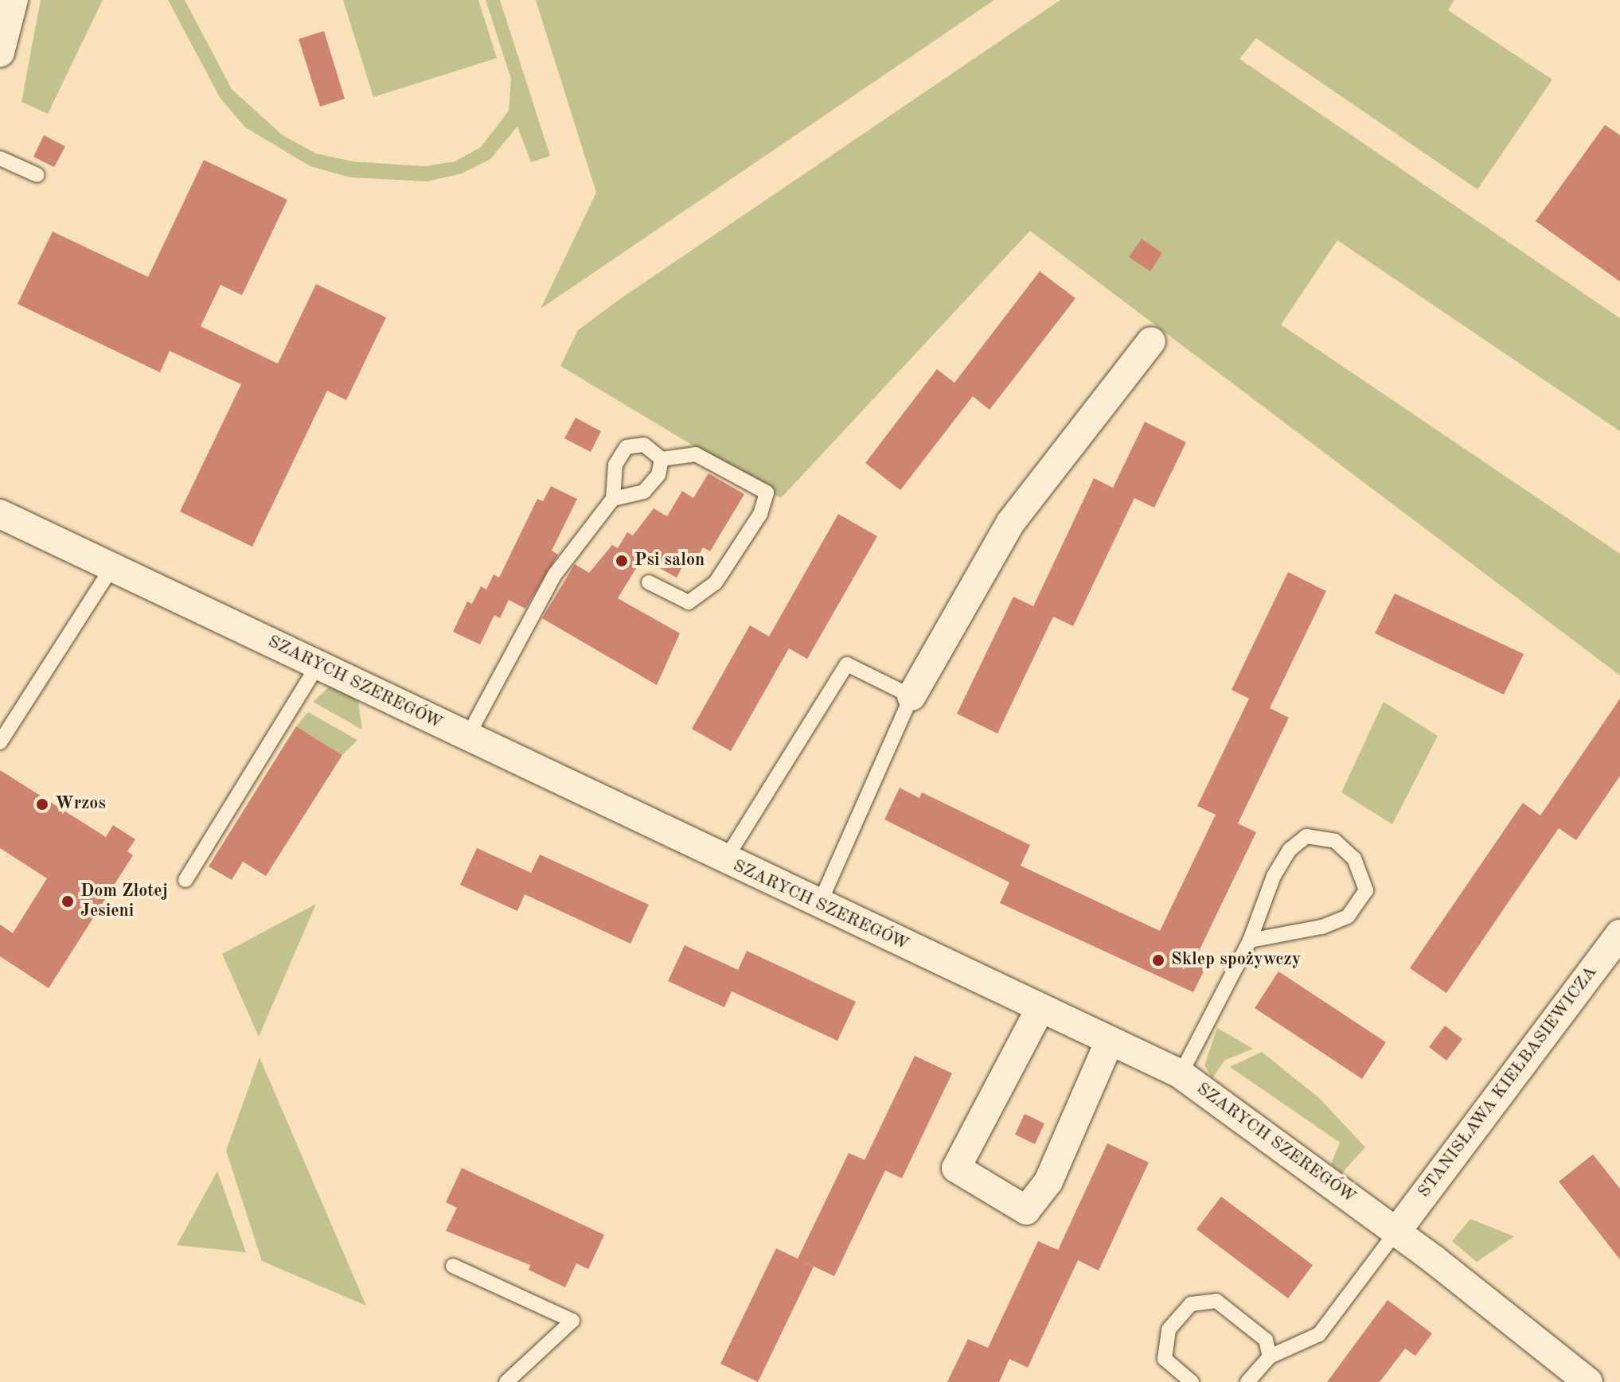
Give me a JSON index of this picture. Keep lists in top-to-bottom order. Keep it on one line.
{"streets":{"street":["SZARYCH SZEREGÓW","STANISŁAWA KIEŁBASIEWICZA"]},"crossings":[["SZARYCH SZEREGÓW","STANISŁAWA KIEŁBASIEWICZA"]],"places":["Psi salon","Wrzos","Dom Złotej Jesieni","Sklep spożywczy"]}
